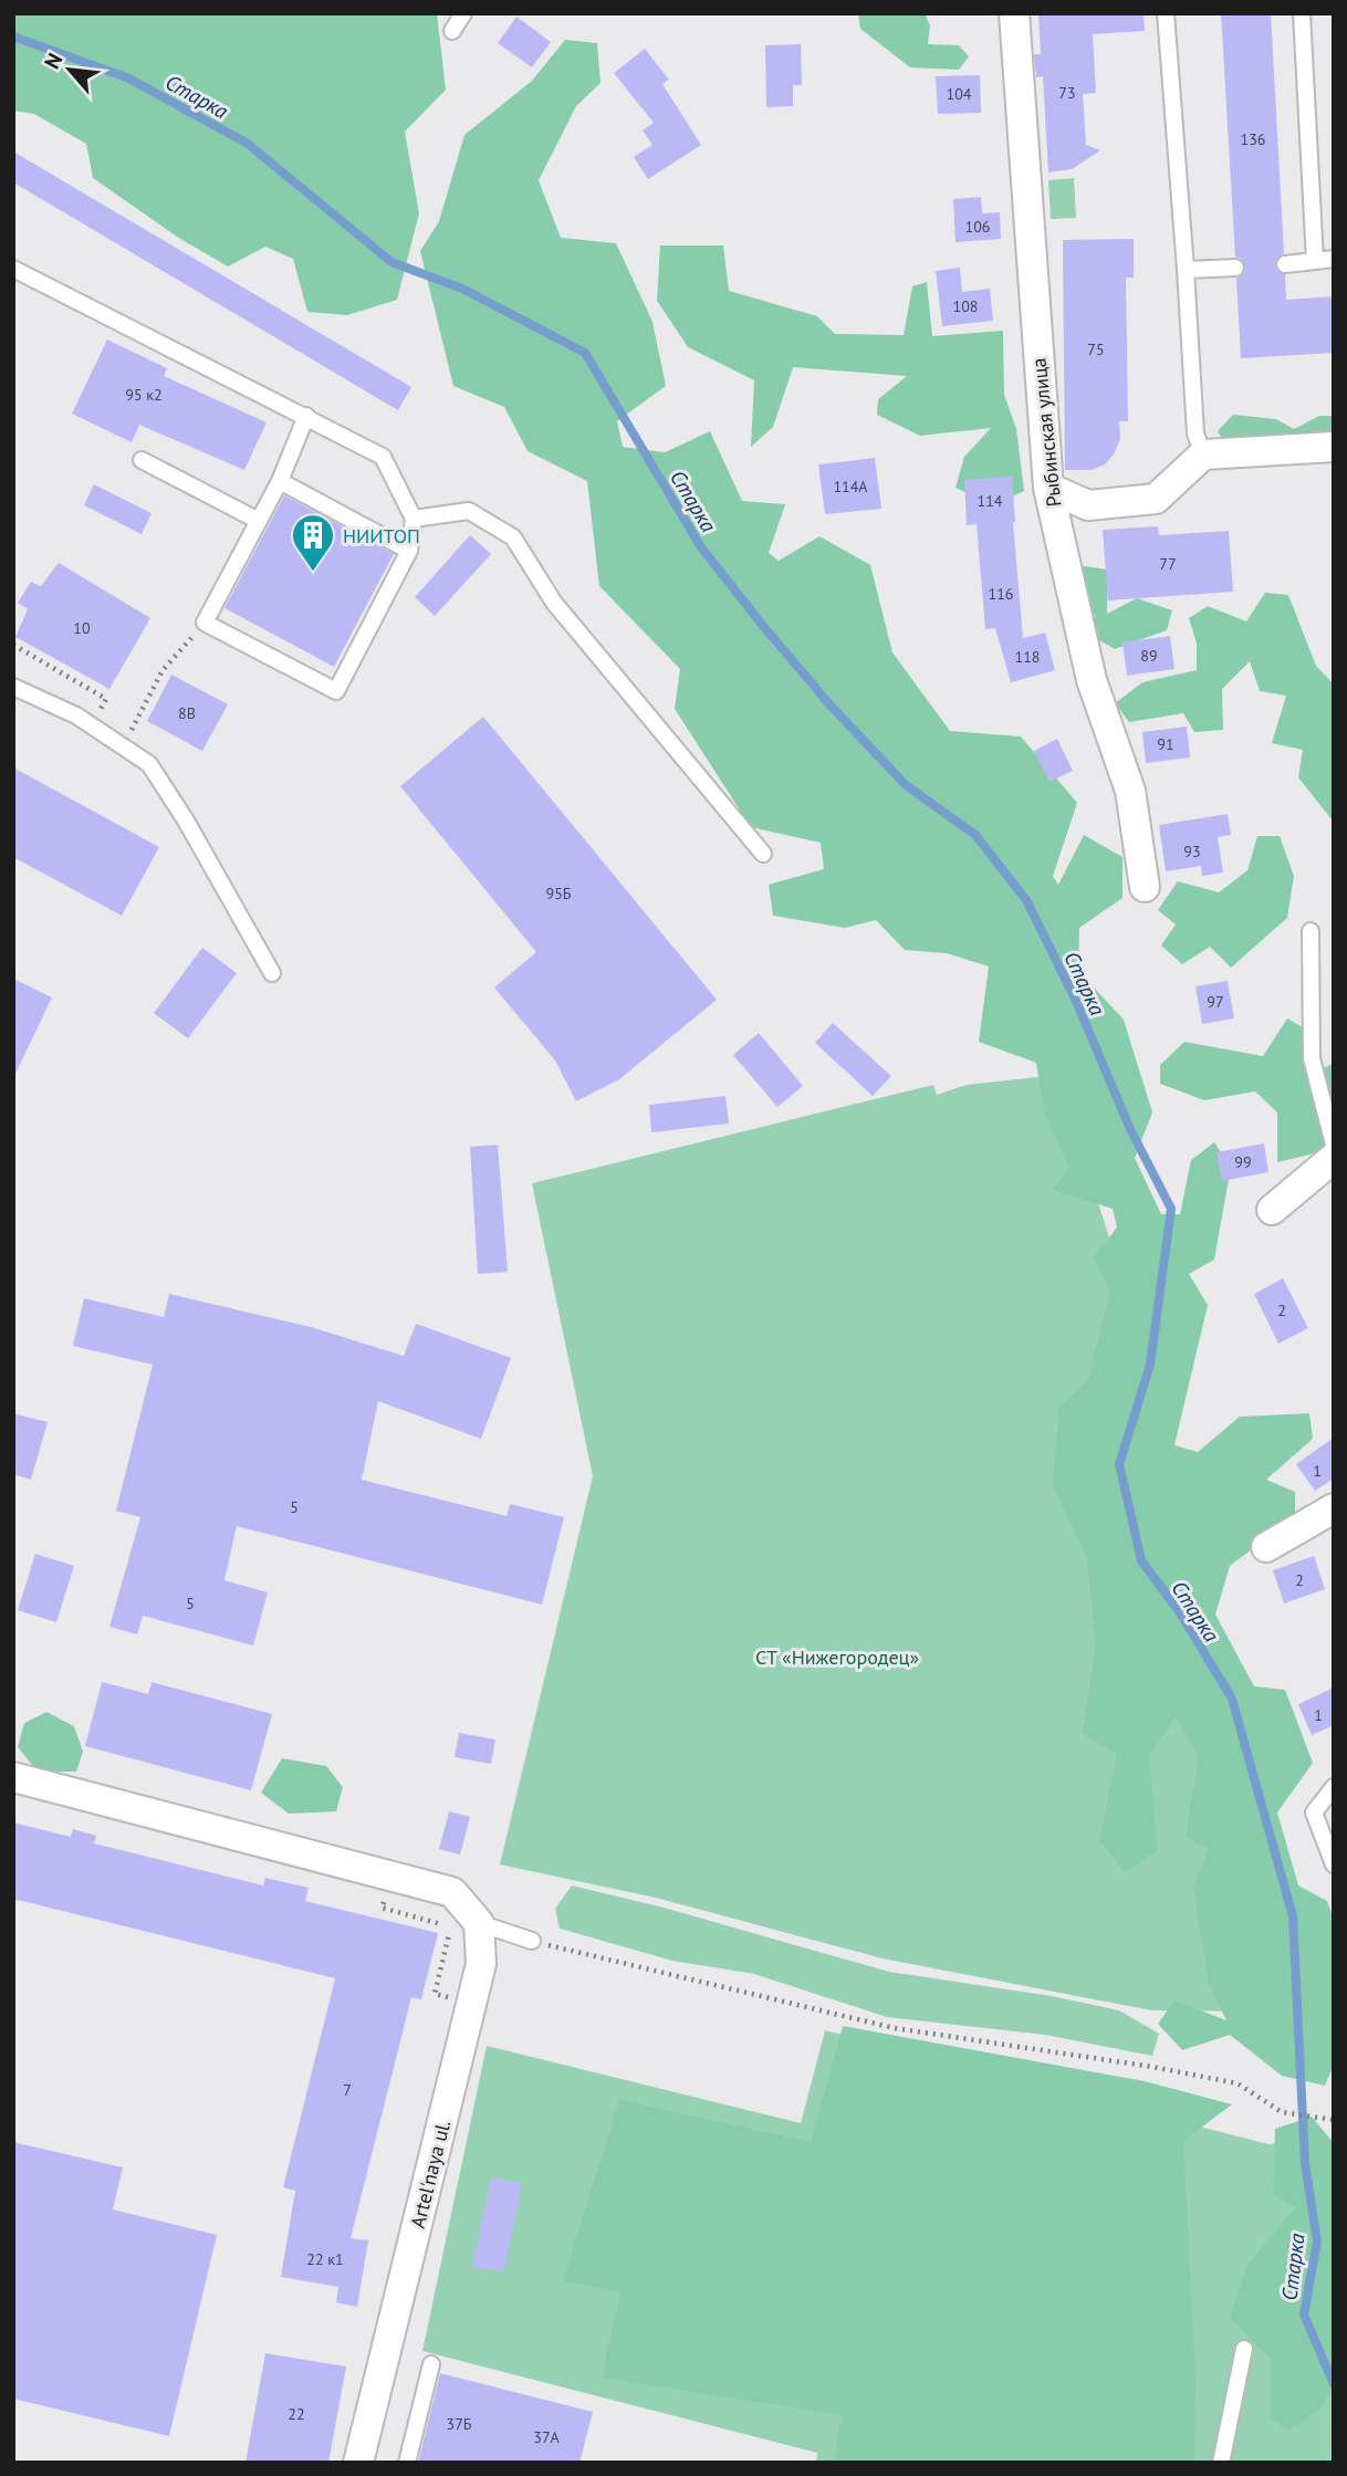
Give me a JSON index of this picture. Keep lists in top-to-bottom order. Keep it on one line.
{"streets":{"street":["Рыбинская улица","Artel'naya ul."]},"water":["Старка"],"parks":["СТ «Нижегородец»"],"places":{"building":["НИИТОП"]},"house_numbers":["73","104","136","106","108","75","95 к2","114А","114","77","116","10","89","118","8В","91","93","95Б","97","99","2","1","5","2","5","1","7","22 к1","22","37Б","37А"],"north":"top left"}
